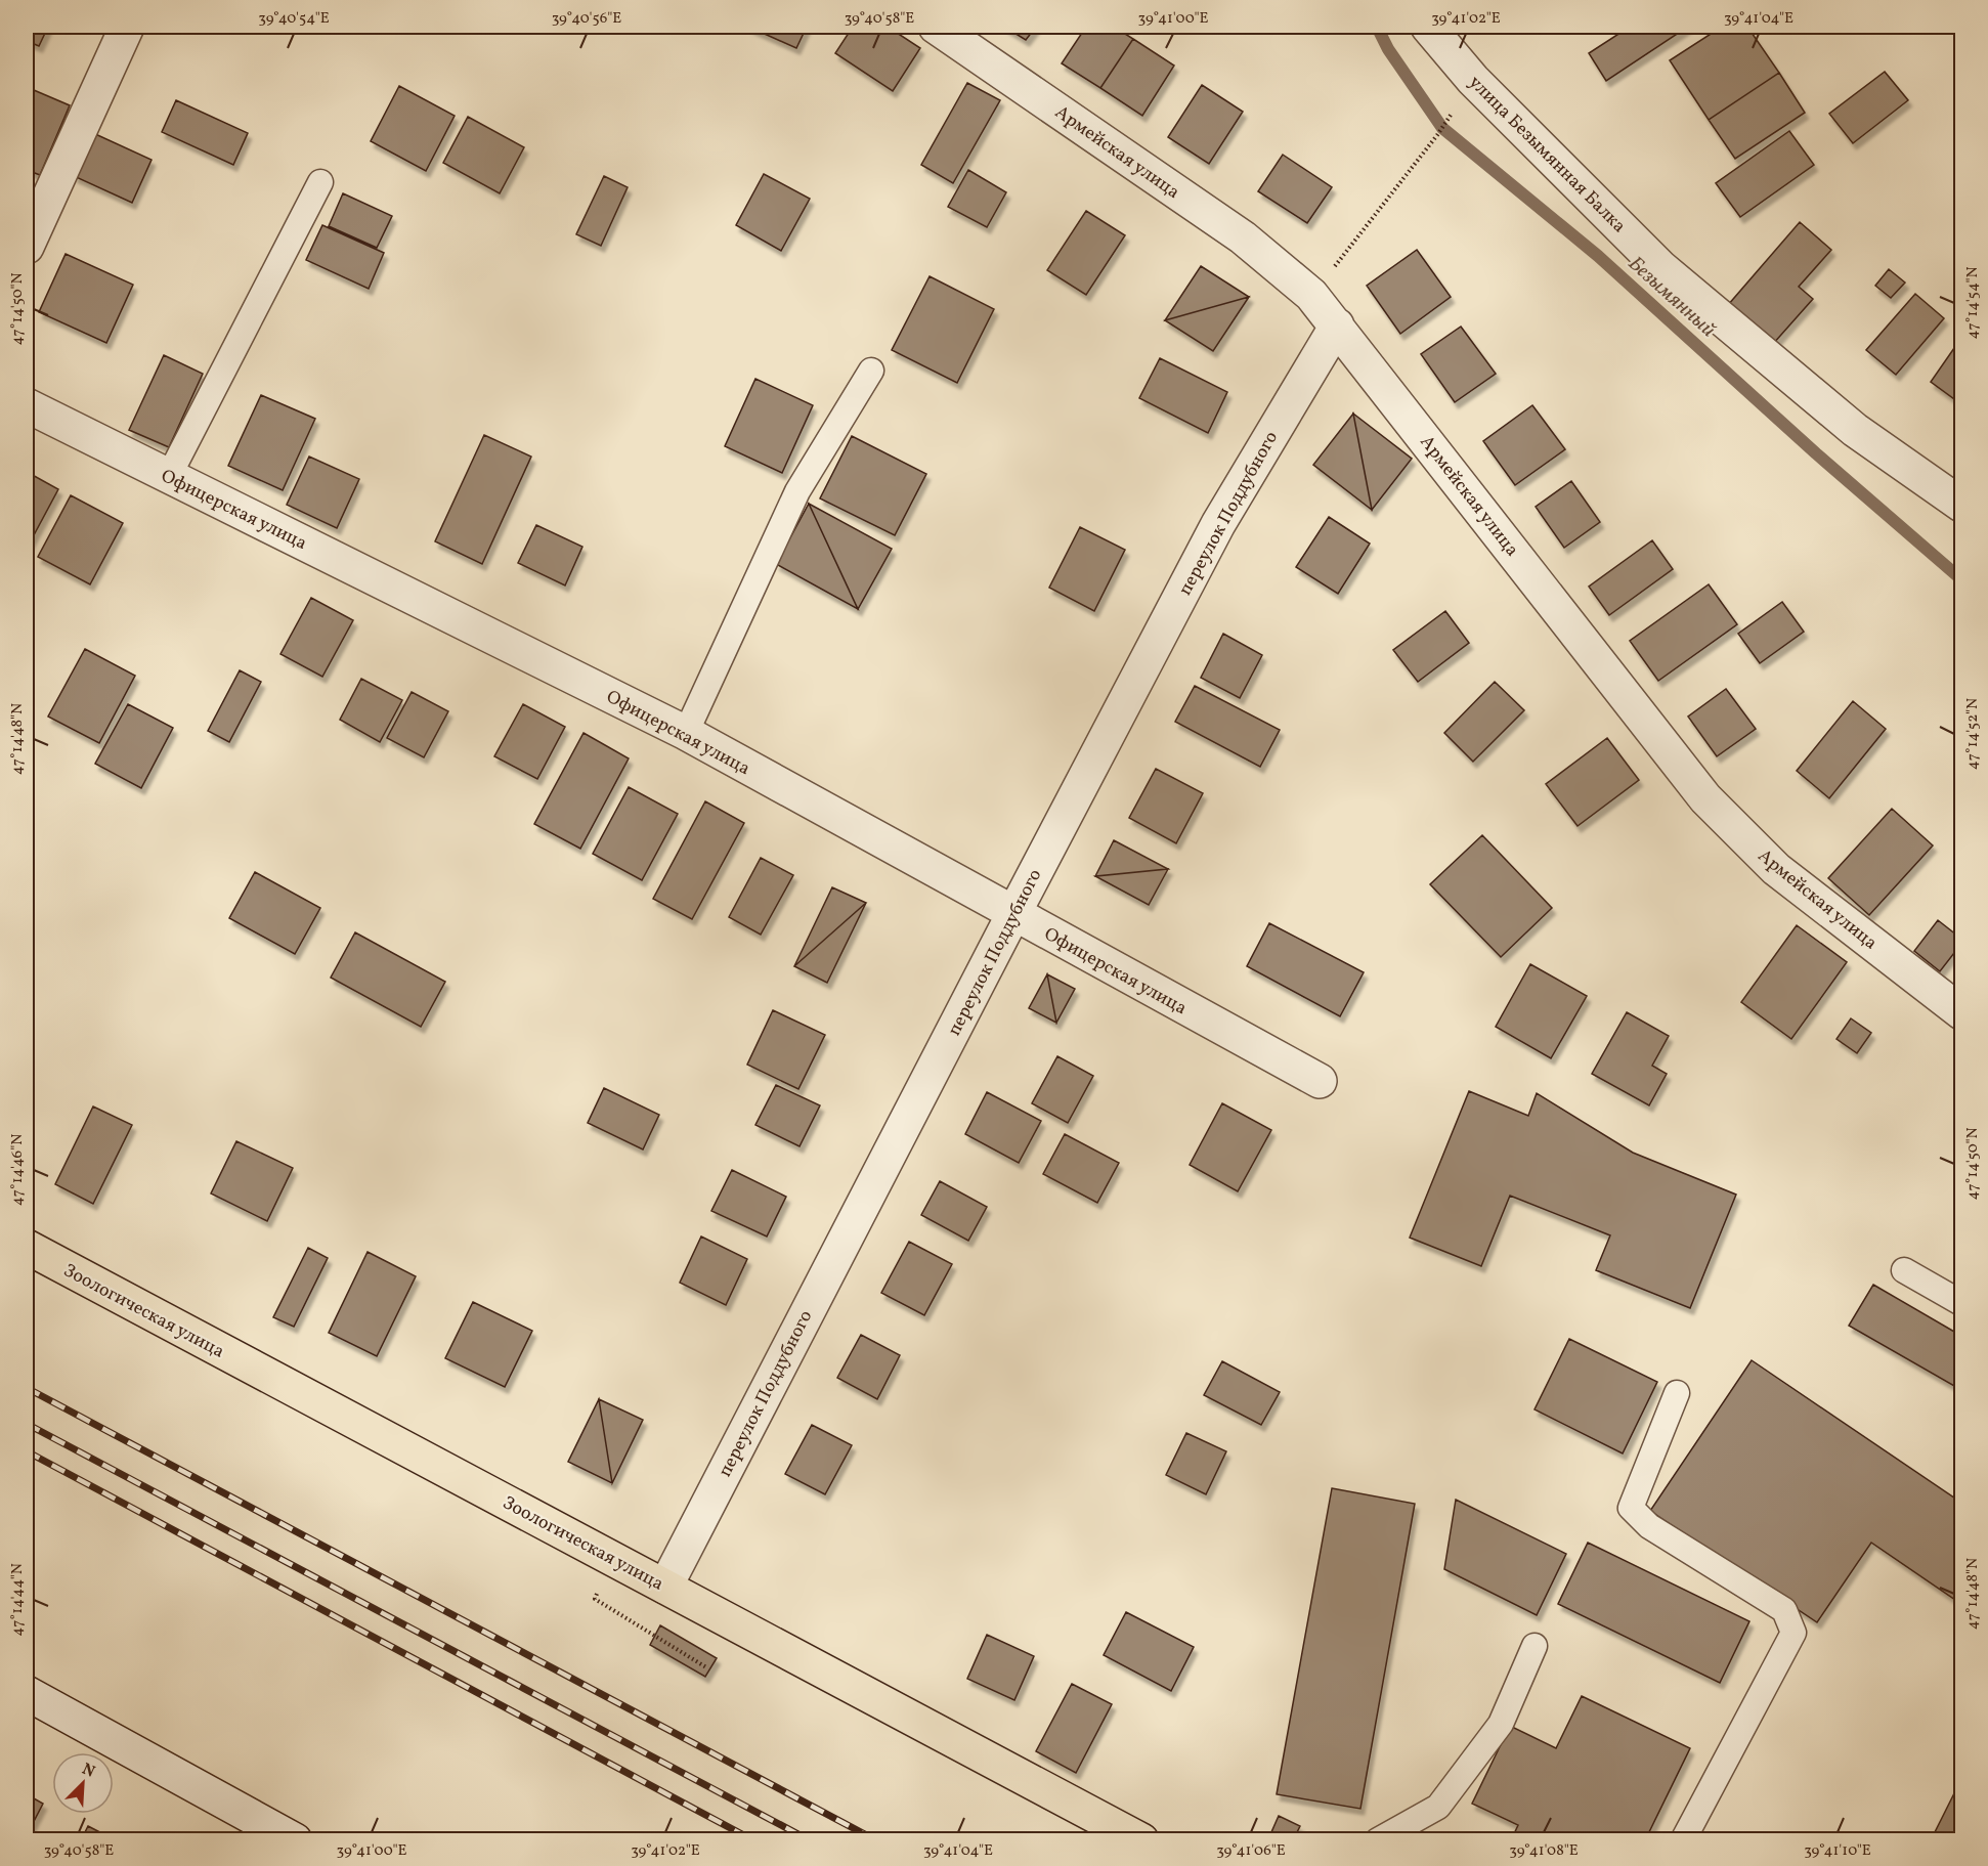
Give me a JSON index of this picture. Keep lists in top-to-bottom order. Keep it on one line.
{"streets":{"main road":["Зоологическая улица"],"street":["Армейская улица","улица Безымянная Балка","Офицерская улица","переулок Поддубного"]},"crossings":[["Армейская улица","переулок Поддубного"],["Офицерская улица","переулок Поддубного"],["переулок Поддубного","Зоологическая улица"]],"water":["Безымянный"],"north":"top right","coordinates":["39°40'54\"E","39°40'56\"E","39°40'58\"E","39°41'00\"E","39°41'02\"E","39°41'04\"E","47°14'54\"N","47°14'50\"N","47°14'52\"N","47°14'48\"N","47°14'46\"N","47°14'44\"N","39°41'06\"E","39°41'08\"E","39°41'10\"E"]}
